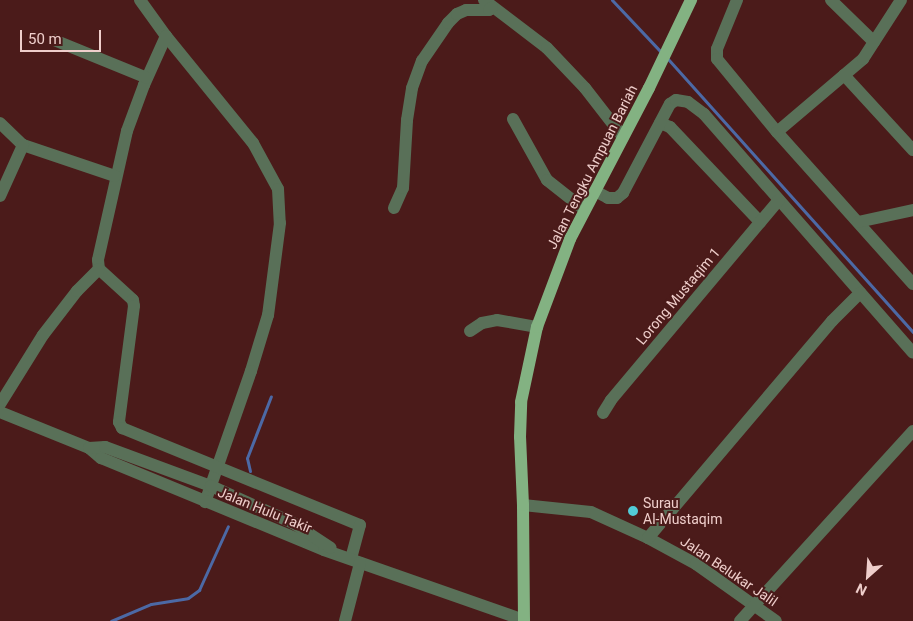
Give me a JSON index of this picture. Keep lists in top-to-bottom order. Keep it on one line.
{"streets":{"main road":["Jalan Tengku Ampuan Bariah"],"street":["Lorong Mustaqim 1","Jalan Hulu Takir","Jalan Belukar Jalil"]},"crossings":[["Jalan Tengku Ampuan Bariah","Jalan Hulu Takir"],["Jalan Tengku Ampuan Bariah","Jalan Belukar Jalil"]],"places":["Surau Al-Mustaqim"],"scale_bar":"50 m","north":"bottom left"}
